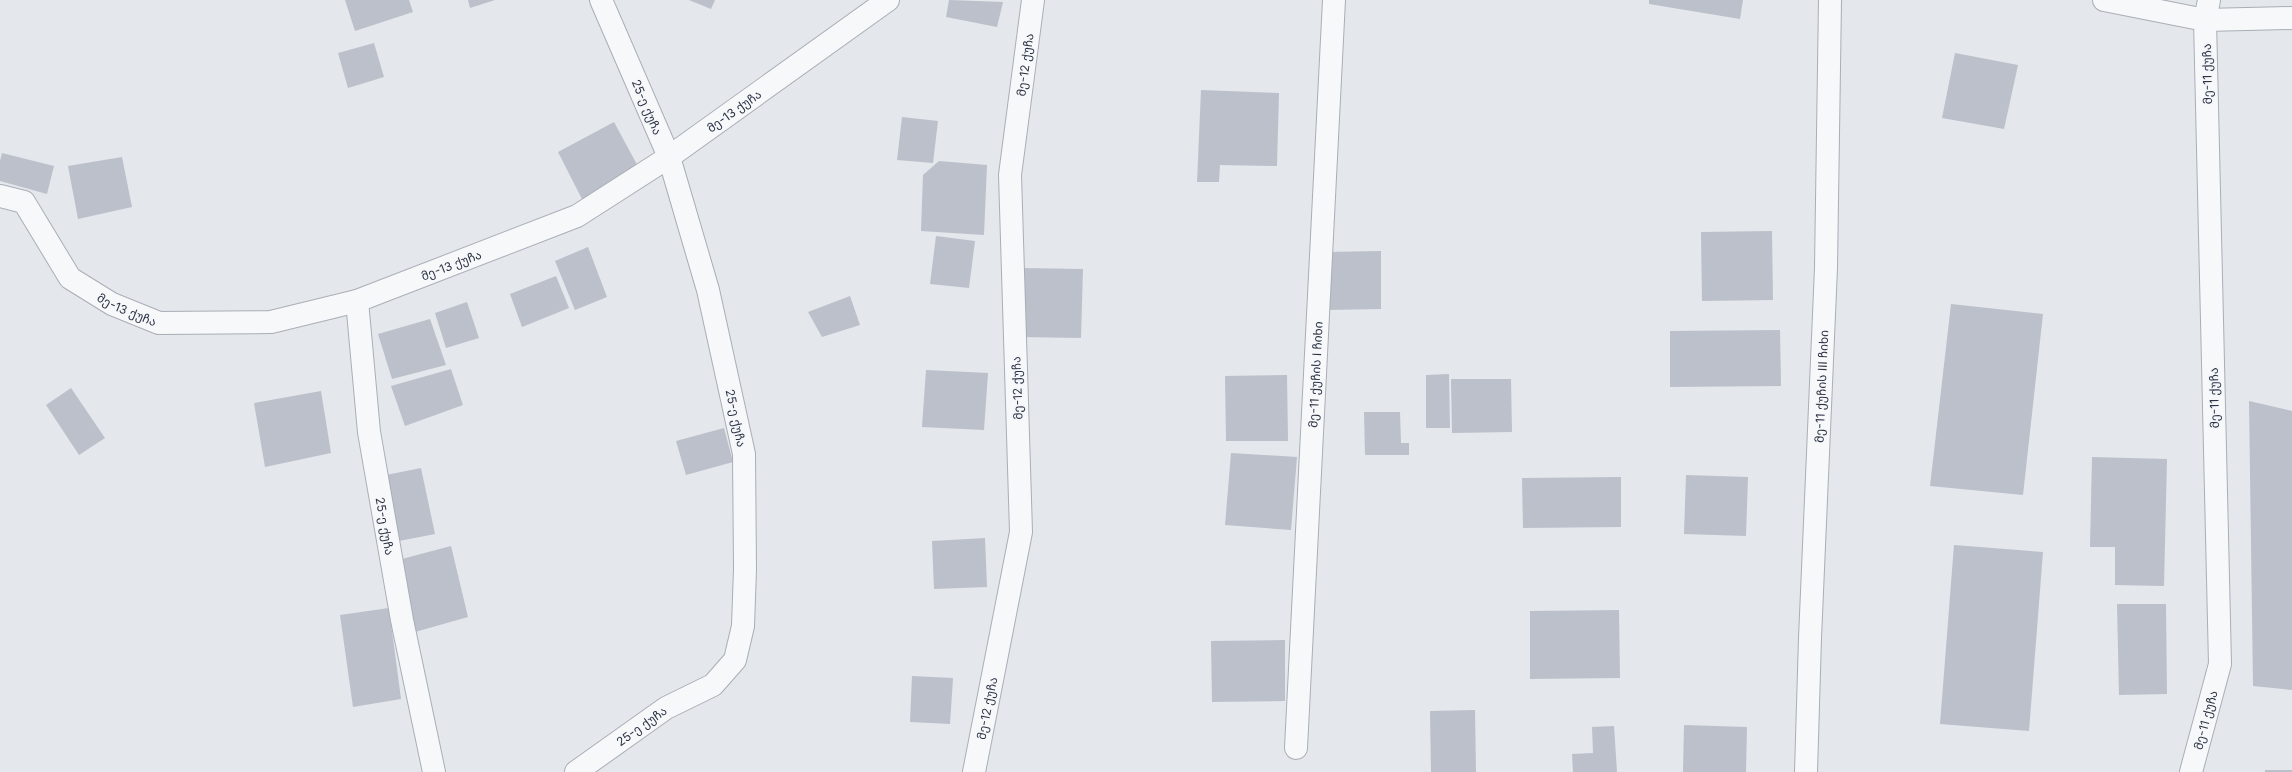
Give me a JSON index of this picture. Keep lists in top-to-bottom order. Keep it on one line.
{"streets":{"street":["მე-12 ქუჩა","მე-11 ქუჩა","25-ე ქუჩა","მე-13 ქუჩა","მე-11 ქუჩის I ჩიხი","მე-11 ქუჩის III ჩიხი"]},"crossings":[["25-ე ქუჩა","მე-13 ქუჩა"]]}
